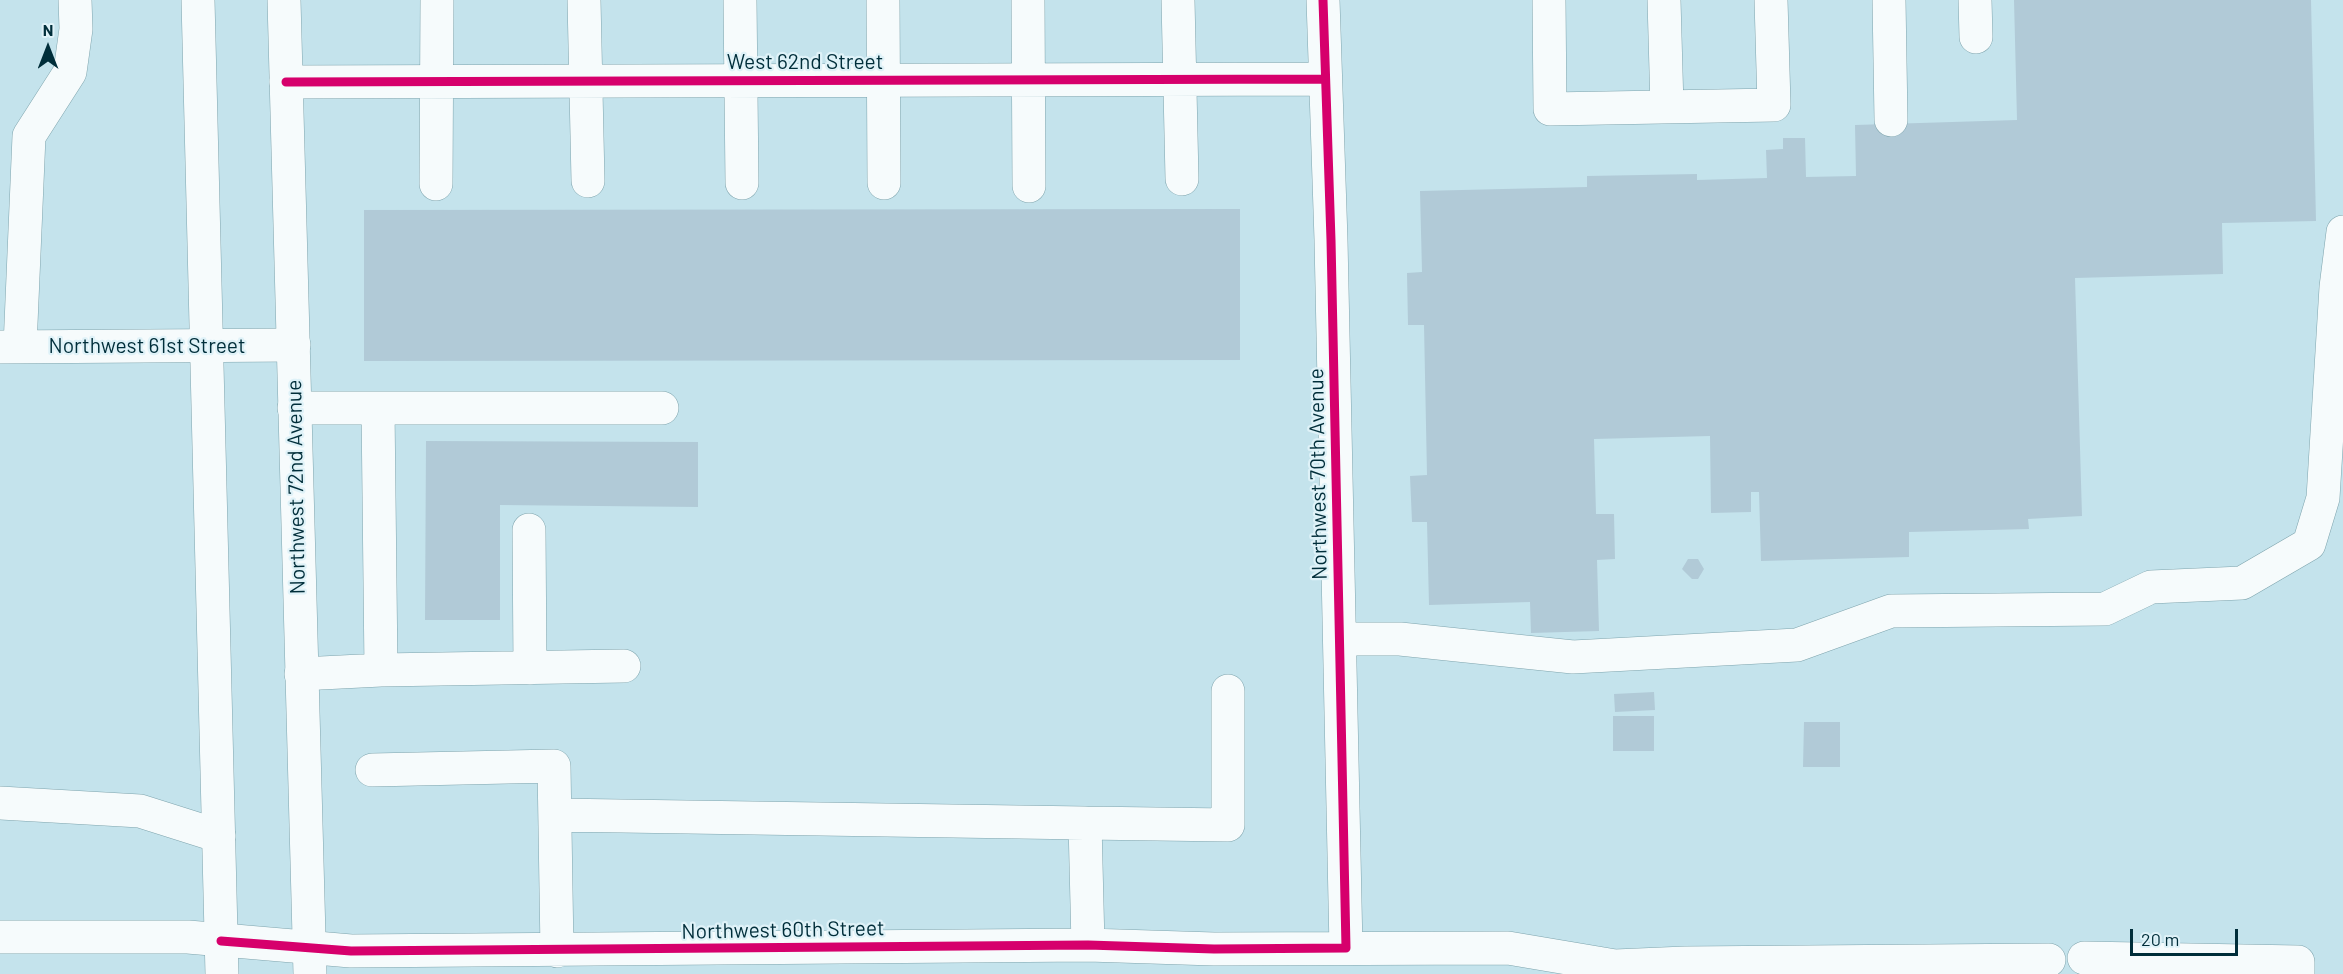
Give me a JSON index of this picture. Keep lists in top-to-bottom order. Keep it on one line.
{"streets":{"street":["West 62nd Street","Northwest 61st Street","Northwest 70th Avenue","Northwest 72nd Avenue","Northwest 60th Street"]},"crossings":[["West 62nd Street","Northwest 70th Avenue"],["West 62nd Street","Northwest 72nd Avenue"],["Northwest 61st Street","Northwest 72nd Avenue"],["Northwest 70th Avenue","Northwest 60th Street"],["Northwest 72nd Avenue","Northwest 60th Street"]],"scale_bar":"20 m","north":"top"}
